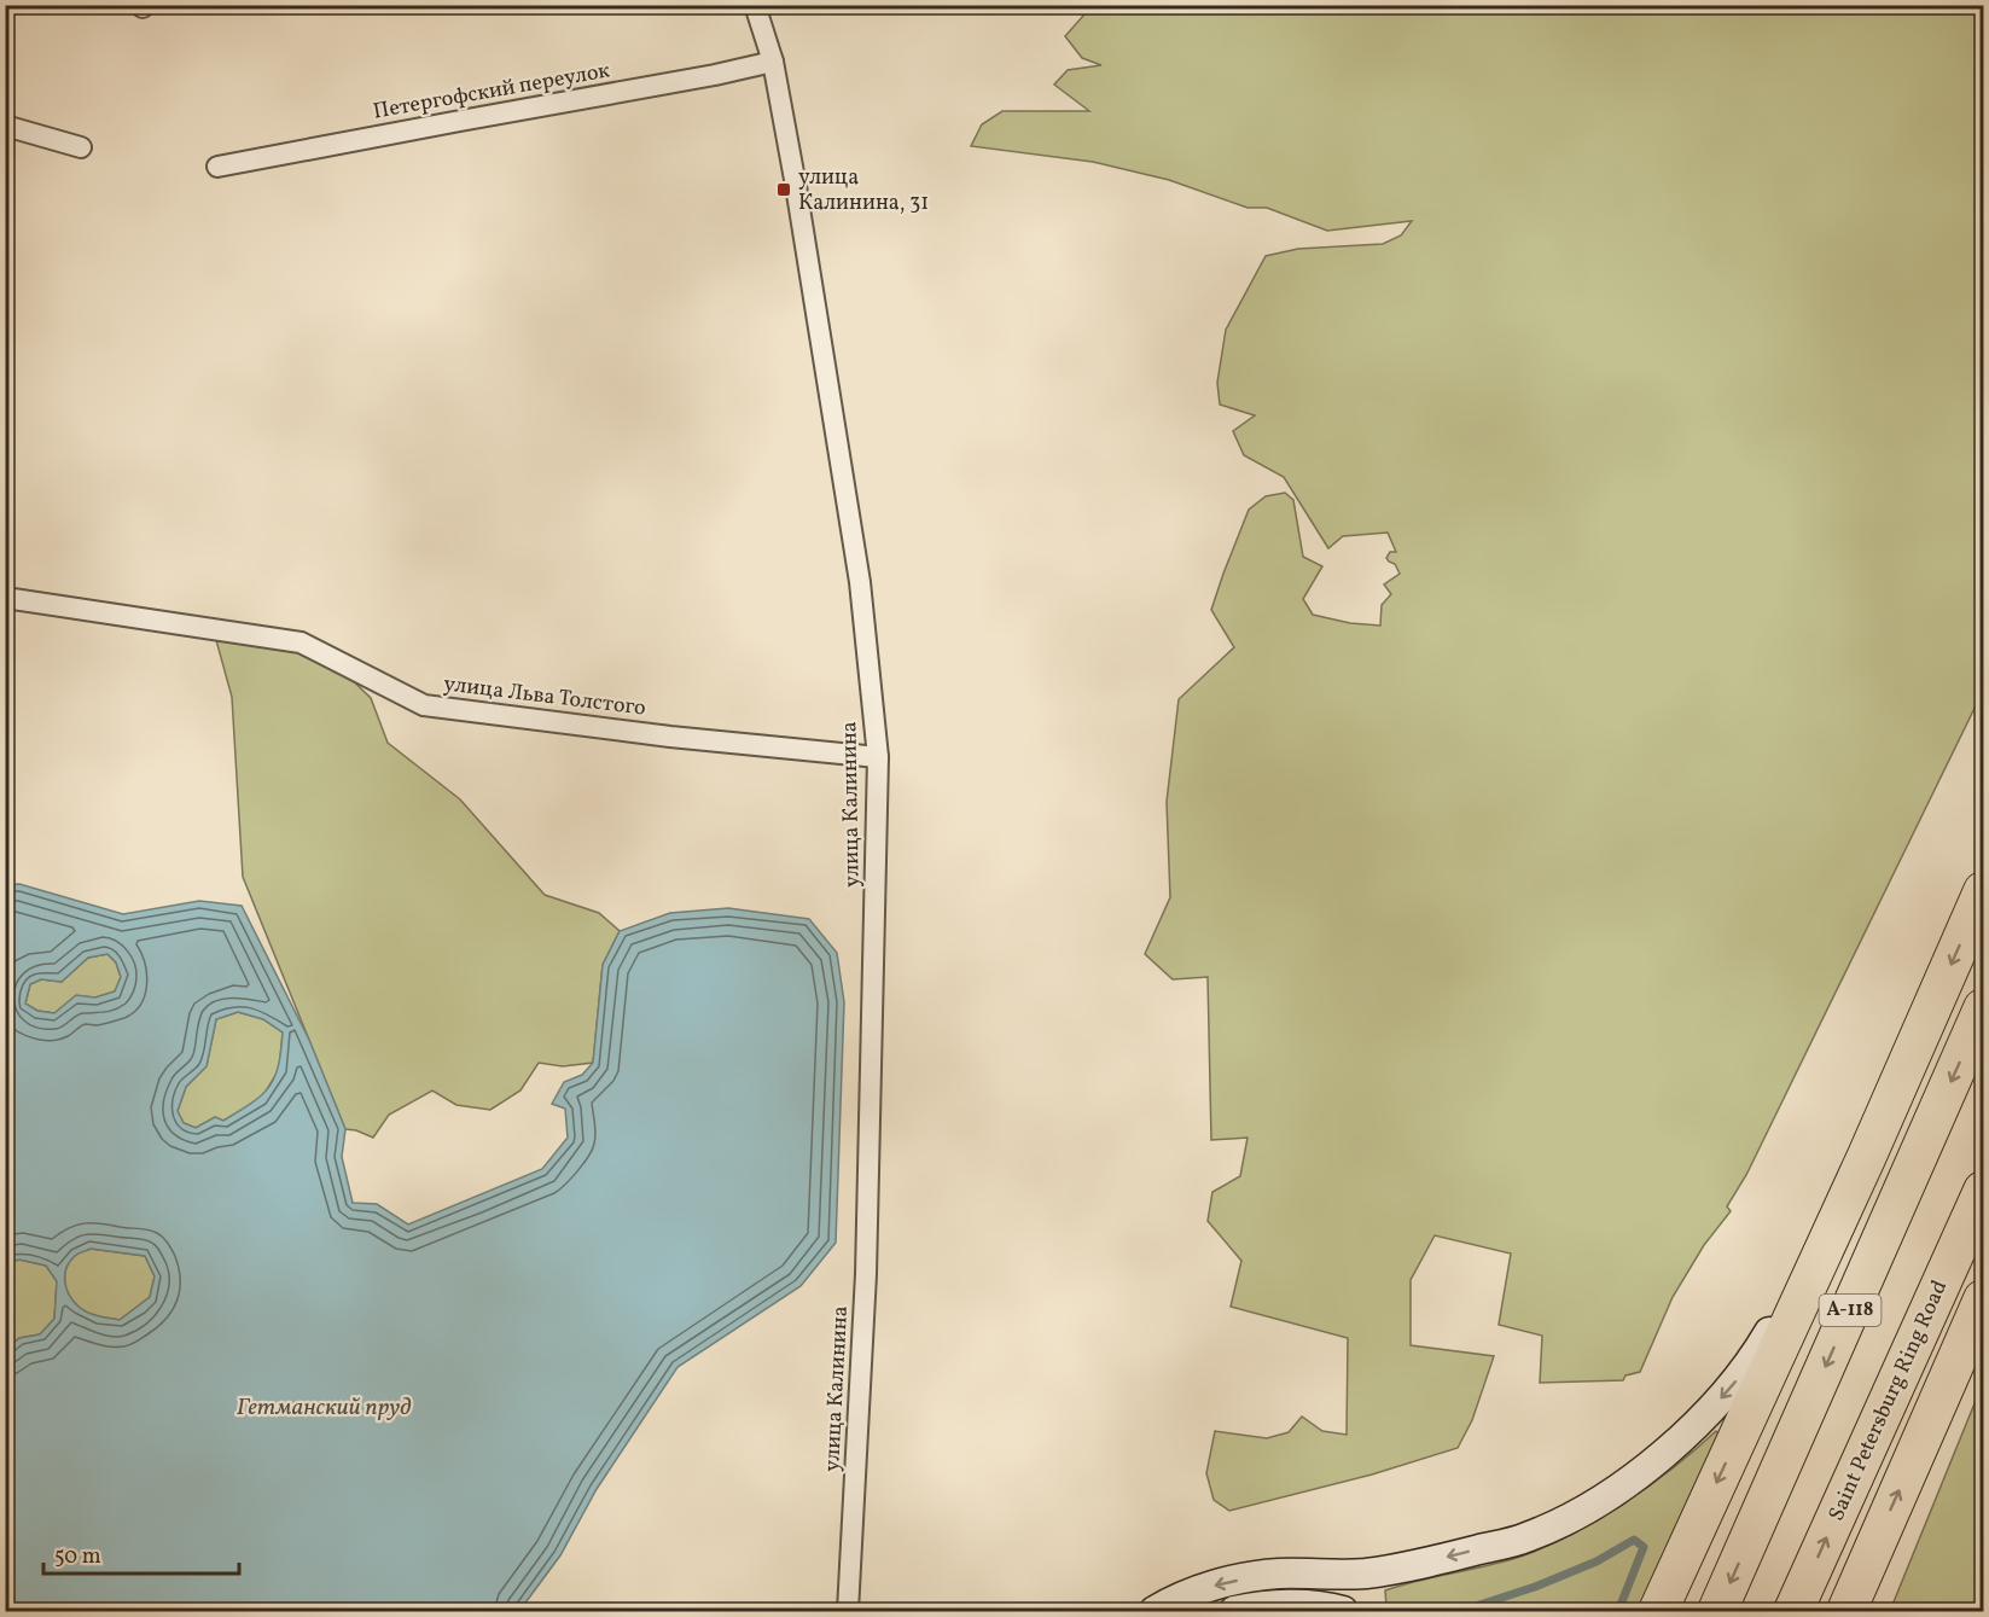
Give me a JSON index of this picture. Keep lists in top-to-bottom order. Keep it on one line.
{"streets":{"highway":["А-118","Saint Petersburg Ring Road"],"street":["Петергофский переулок","улица Льва Толстого","улица Калинина"]},"crossings":[["Петергофский переулок","улица Калинина"],["улица Льва Толстого","улица Калинина"]],"water":["Гетманский пруд"],"places":{"transit":["улица Калинина, 31"]},"scale_bar":"50 m"}
